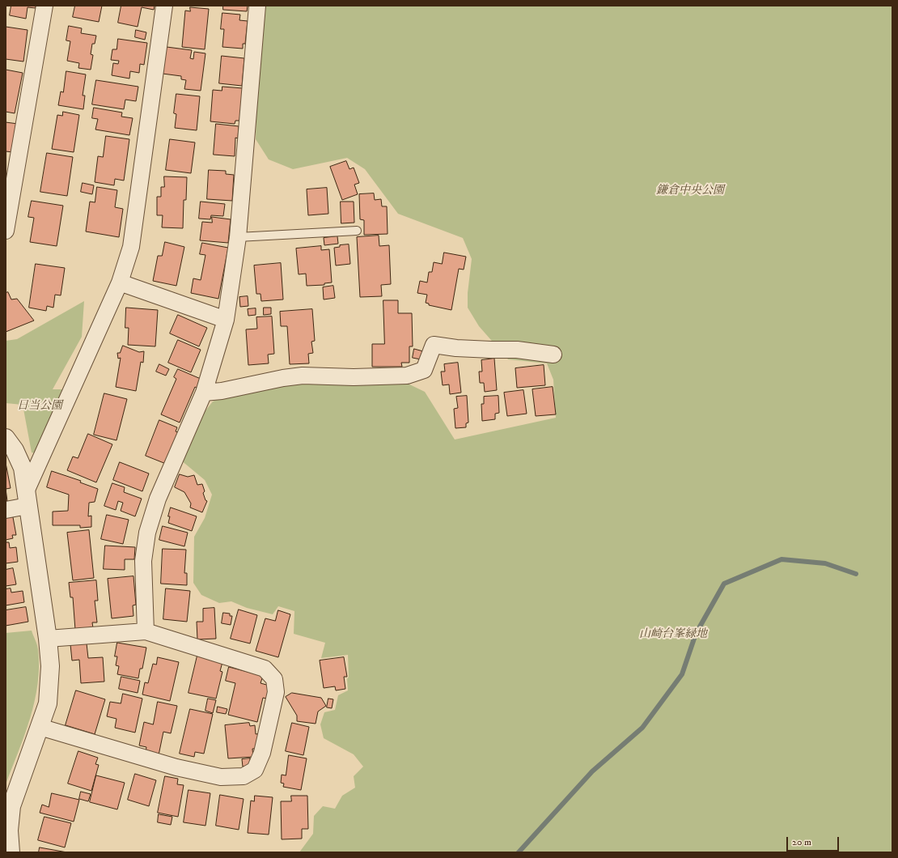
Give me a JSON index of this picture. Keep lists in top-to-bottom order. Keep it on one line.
{"parks":["鎌倉中央公園","日当公園","山崎台峯緑地"],"scale_bar":"20 m"}
